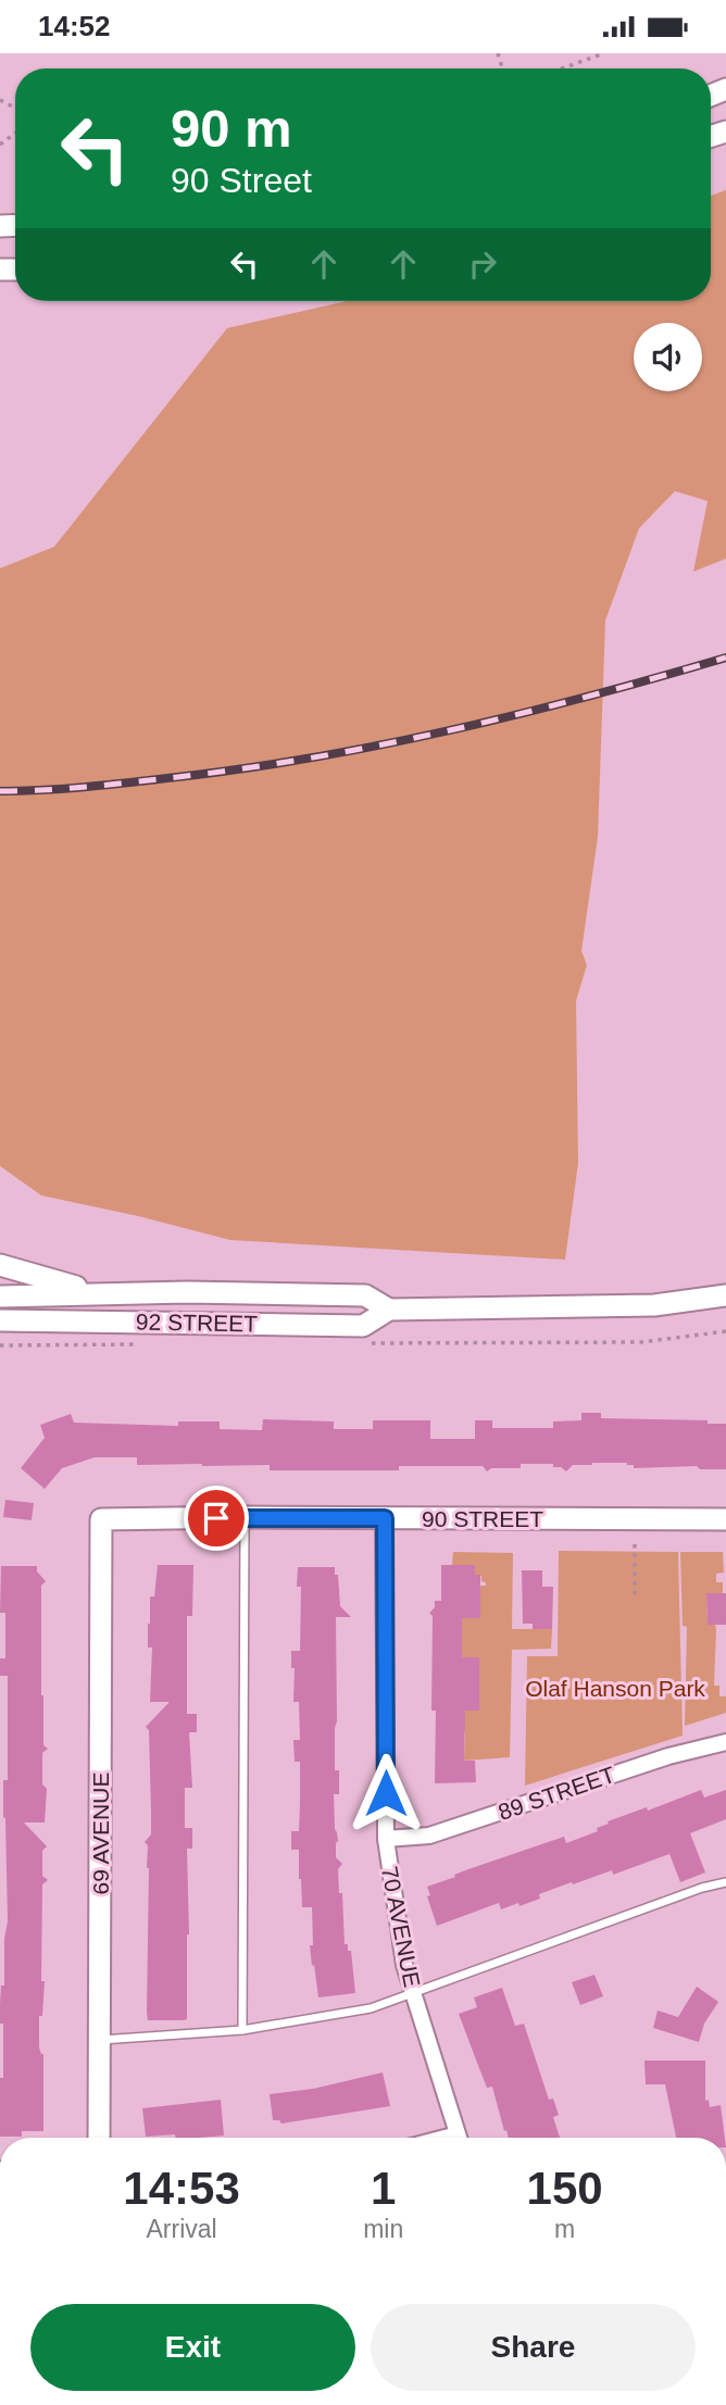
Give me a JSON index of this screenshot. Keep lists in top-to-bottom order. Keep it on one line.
{"streets":{"main road":["92 STREET","90 STREET","69 AVENUE"],"street":["89 STREET","70 AVENUE"]},"crossings":[["90 STREET","69 AVENUE"],["90 STREET","70 AVENUE"],["89 STREET","70 AVENUE"]],"parks":["Olaf Hanson Park"],"page":{"status":"14:52","turn":["90 m","90 Street"],"eta":["14:53","Arrival","1","min","150","m"],"buttons":["Exit","Share"]}}
